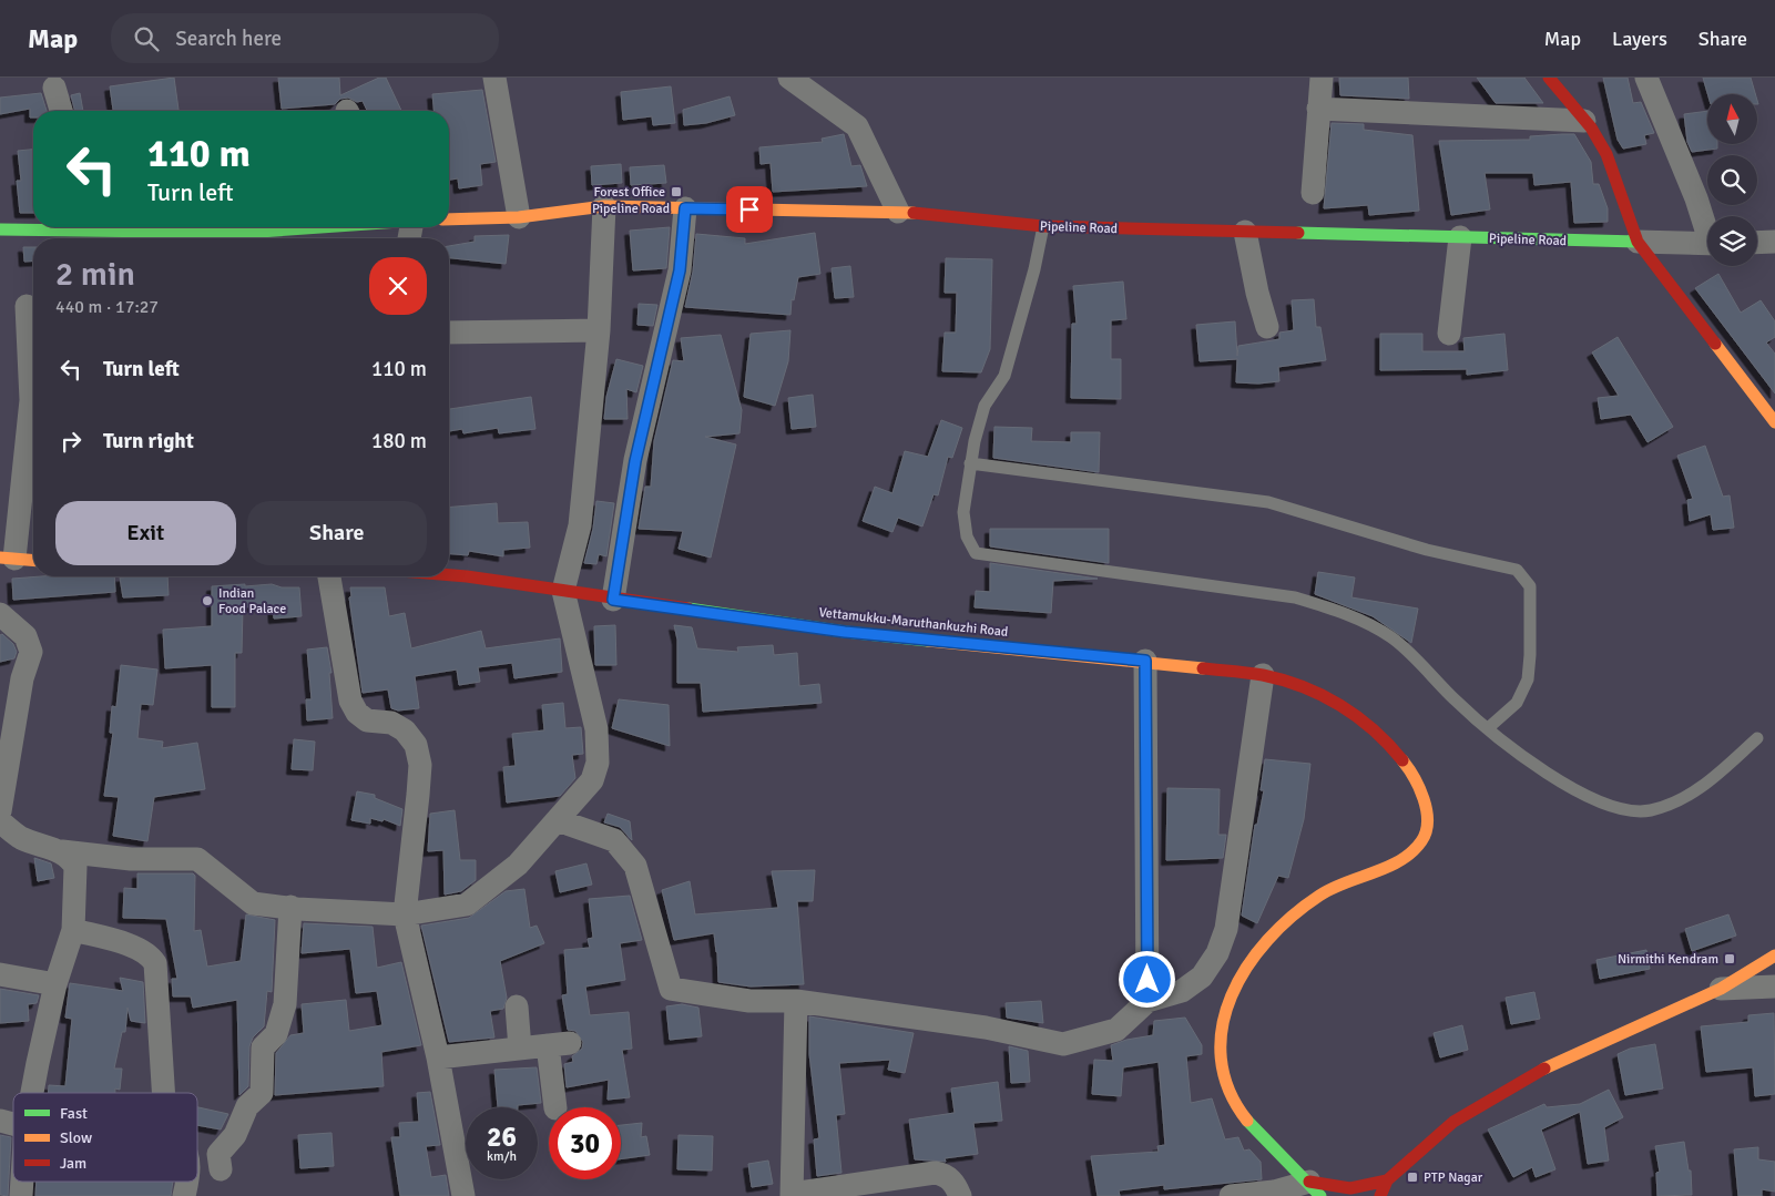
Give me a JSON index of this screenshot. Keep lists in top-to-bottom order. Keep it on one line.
{"streets":{"main road":["Pipeline Road","Vettamukku-Maruthankuzhi Road"]},"places":{"transit":["Forest Office","Nirmithi Kendram","PTP Nagar"],"other":["Indian Food Palace"]},"legend":["Fast","Slow","Jam"],"north":"top","page":{"header":"Map","search":"Search here","nav":["Map","Layers","Share"],"turn":["110 m","Turn left"],"heading":["2 min","440 m · 17:27"],"list":[{"name":"Turn left","value":"110 m"},{"name":"Turn right","value":"180 m"}],"buttons":["Exit","Share"],"speed":"26 km/h","limit":"30"}}
